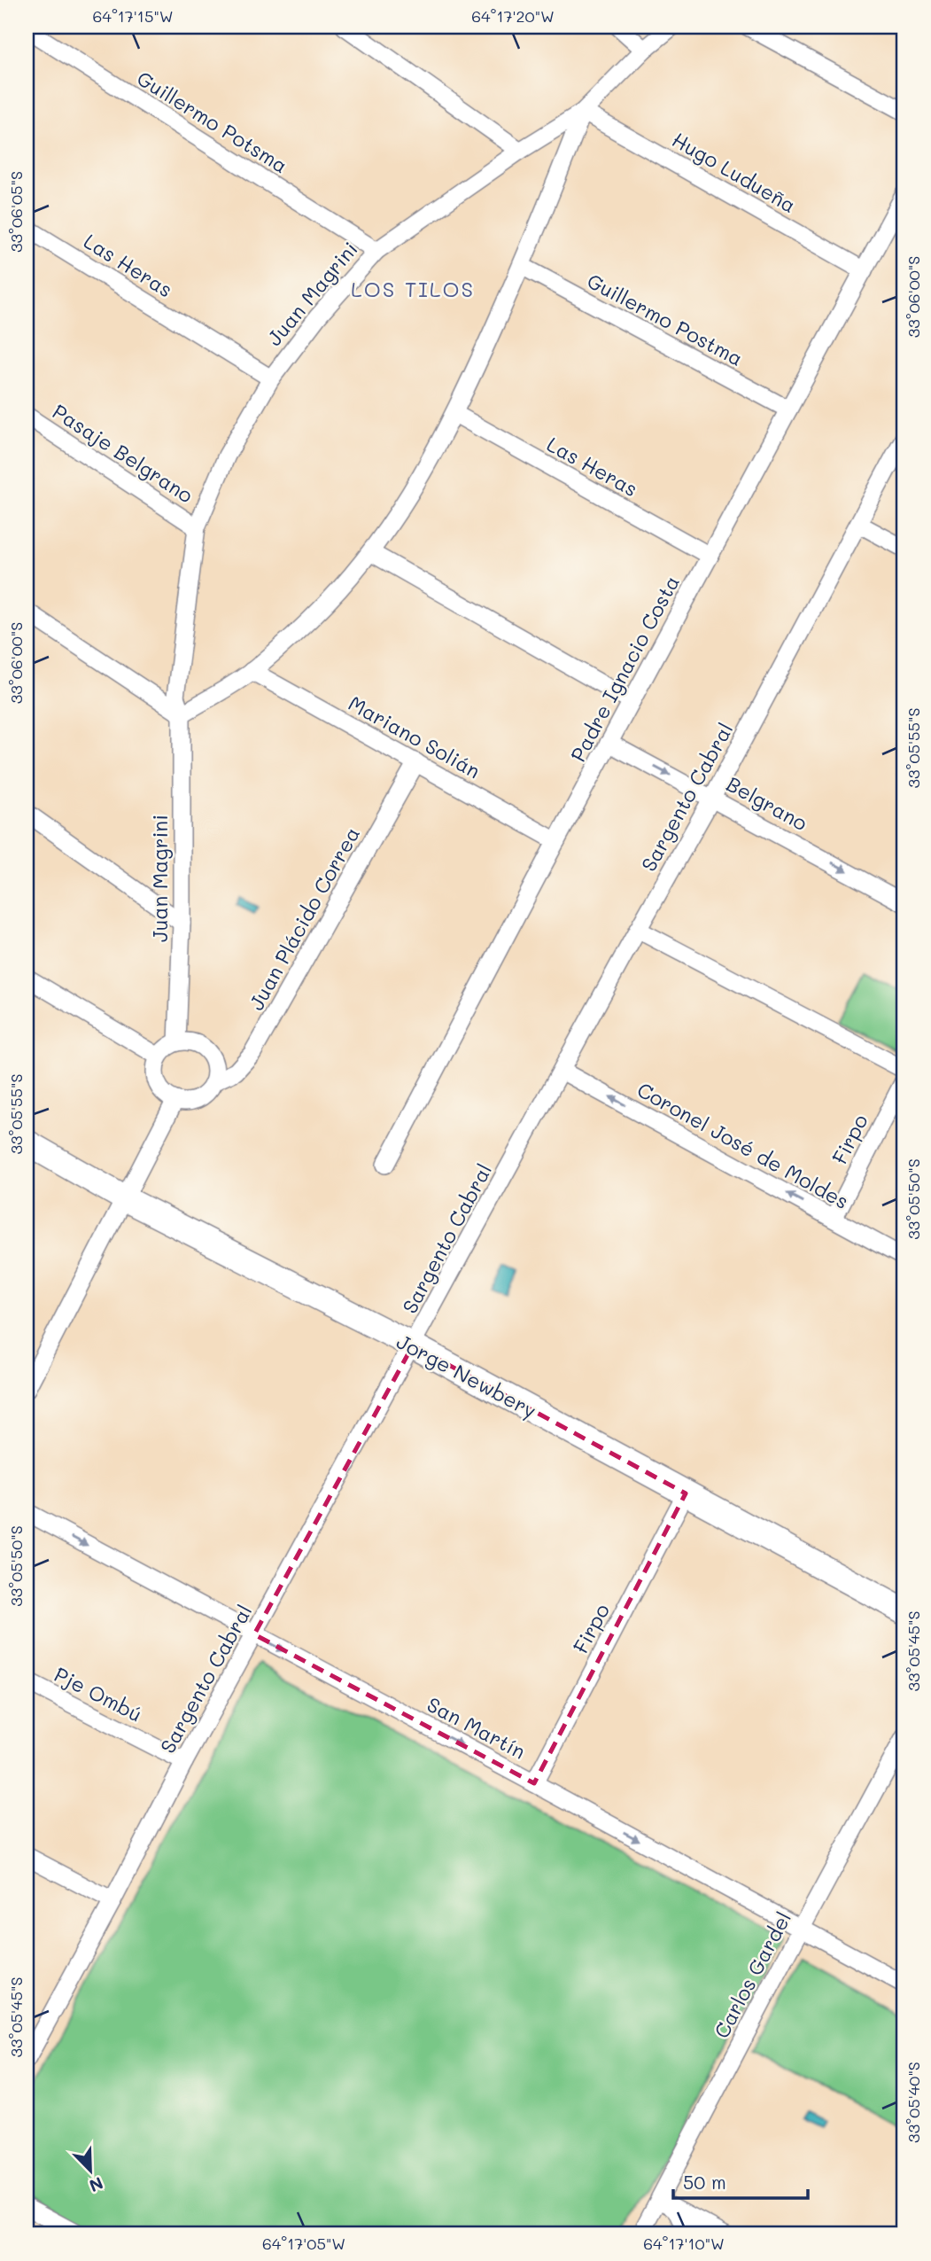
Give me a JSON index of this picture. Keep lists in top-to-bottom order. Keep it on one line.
{"streets":{"main road":["Jorge Newbery"],"street":["Guillermo Potsma","Hugo Ludueña","Las Heras","Juan Magrini","Guillermo Postma","Pasaje Belgrano","Padre Ignacio Costa","Mariano Solián","Sargento Cabral","Belgrano","Juan Plácido Correa","Firpo","Coronel José de Moldes","Pje Ombú","San Martín","Carlos Gardel"]},"crossings":[["Guillermo Potsma","Juan Magrini"],["Hugo Ludueña","Juan Magrini"],["Hugo Ludueña","Padre Ignacio Costa"],["Las Heras","Juan Magrini"],["Las Heras","Padre Ignacio Costa"],["Juan Magrini","Pasaje Belgrano"],["Juan Magrini","Juan Plácido Correa"],["Guillermo Postma","Padre Ignacio Costa"],["Padre Ignacio Costa","Mariano Solián"],["Padre Ignacio Costa","Belgrano"],["Mariano Solián","Juan Plácido Correa"],["Sargento Cabral","Belgrano"],["Sargento Cabral","Coronel José de Moldes"],["Sargento Cabral","Jorge Newbery"],["Sargento Cabral","Pje Ombú"],["Sargento Cabral","San Martín"],["Firpo","Coronel José de Moldes"],["Firpo","Jorge Newbery"],["Firpo","San Martín"],["San Martín","Carlos Gardel"]],"one_way":["Coronel José de Moldes","San Martín"],"districts":["LOS TILOS"],"scale_bar":"50 m","north":"bottom right","coordinates":["64°17'15\"W","64°17'20\"W","33°06'05\"S","33°06'00\"S","33°05'55\"S","33°05'50\"S","33°05'45\"S","33°05'40\"S","64°17'05\"W","64°17'10\"W"]}
